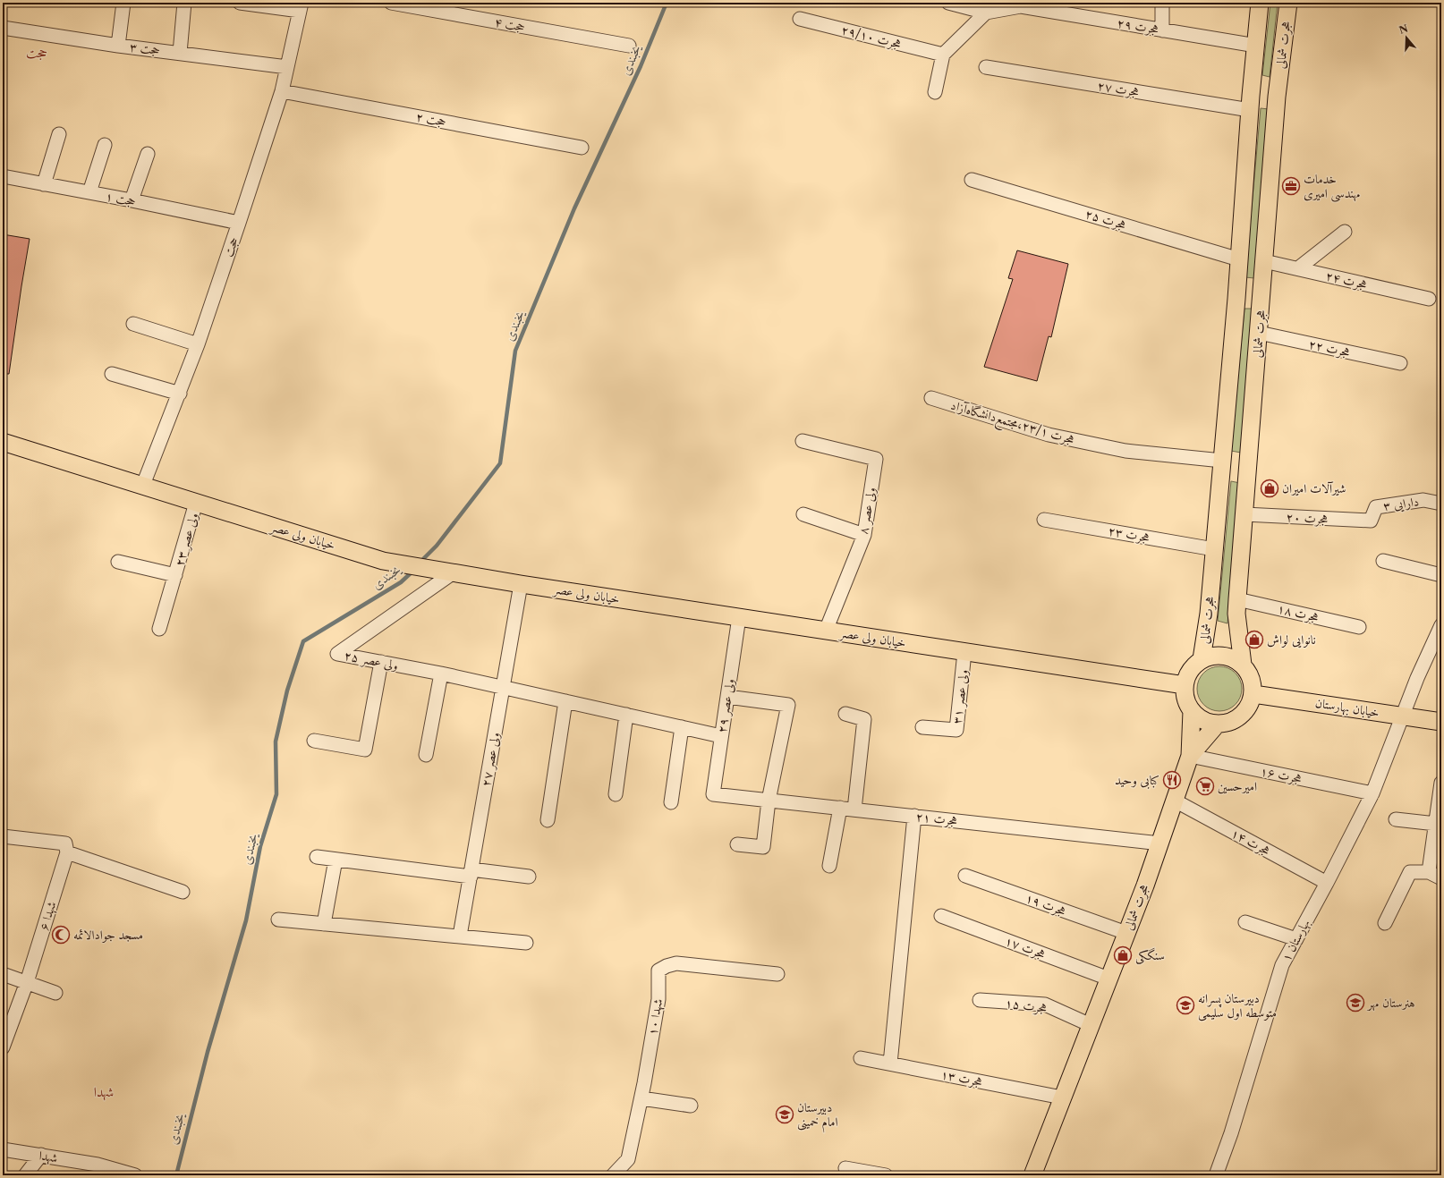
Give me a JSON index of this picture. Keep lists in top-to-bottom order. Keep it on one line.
{"streets":{"main road":["هجرت شمالی","خیابان ولی عصر","خیابان بهارستان"],"street":["حجت ۴","هجرت ۲۹","هجرت ۲۹/۱۰","حجت ۳","هجرت ۲۷","حجت ۲","حجت ۱","هجرت ۲۵","حجت","هجرت ۲۴","هجرت ۲۲","هجرت ۲۳/۱،مجتمع‌دانشگاه‌آزاد","دارایی ۳","ولی عصر ۸","هجرت ۲۰","هجرت ۲۳","ولی عصر ۲۳","هجرت ۱۸","ولی عصر ۲۵","ولی عصر ۳۱","ولی عصر ۲۹","ولی عصر ۲۷","هجرت ۱۶","هجرت ۲۱","هجرت ۱۴","هجرت ۱۹","شهدا ۶","بهارستان ۱","هجرت ۱۷","هجرت ۱۵","شهدا ۱۰","هجرت ۱۳","شهدا"]},"crossings":[["هجرت ۲۹","هجرت شمالی"],["هجرت شمالی","هجرت ۲۷"],["هجرت شمالی","هجرت ۲۵"],["هجرت شمالی","هجرت ۲۴"],["هجرت شمالی","هجرت ۲۲"],["هجرت شمالی","هجرت ۲۳/۱،مجتمع‌دانشگاه‌آزاد"],["هجرت شمالی","هجرت ۲۰"],["هجرت شمالی","هجرت ۲۳"],["هجرت شمالی","خیابان ولی عصر"],["هجرت شمالی","هجرت ۱۸"],["هجرت شمالی","خیابان بهارستان"],["هجرت شمالی","هجرت ۱۶"],["هجرت شمالی","هجرت ۲۱"],["هجرت شمالی","هجرت ۱۴"],["هجرت شمالی","هجرت ۱۹"],["هجرت شمالی","هجرت ۱۷"],["هجرت شمالی","هجرت ۱۵"],["هجرت شمالی","هجرت ۱۳"],["حجت ۳","حجت"],["حجت ۲","حجت"],["حجت ۱","حجت"],["حجت","خیابان ولی عصر"],["دارایی ۳","هجرت ۲۰"],["ولی عصر ۸","خیابان ولی عصر"],["خیابان ولی عصر","ولی عصر ۲۳"],["خیابان ولی عصر","ولی عصر ۲۵"],["خیابان ولی عصر","ولی عصر ۳۱"],["خیابان ولی عصر","ولی عصر ۲۹"],["خیابان ولی عصر","خیابان بهارستان"],["خیابان ولی عصر","ولی عصر ۲۷"],["ولی عصر ۲۵","ولی عصر ۲۹"],["ولی عصر ۲۵","ولی عصر ۲۷"],["ولی عصر ۲۹","هجرت ۲۱"],["خیابان بهارستان","بهارستان ۱"],["هجرت ۱۶","بهارستان ۱"],["هجرت ۱۴","بهارستان ۱"]],"districts":["حجت","شهدا"],"water":["یخبندی"],"places":{"office":["خدمات مهندسی امیری"],"shop":["شیرآلات امیران","نانوایی لواش","سنگکی"],"restaurant":["کبابی وحید"],"supermarket":["امیرحسین"],"mosque":["مسجد جوادالائمه"],"school or university":["هنرستان مهر","دبیرستان پسرانه متوسطه اول سلیمی","دبیرستان امام خمینی"]},"north":"top"}
